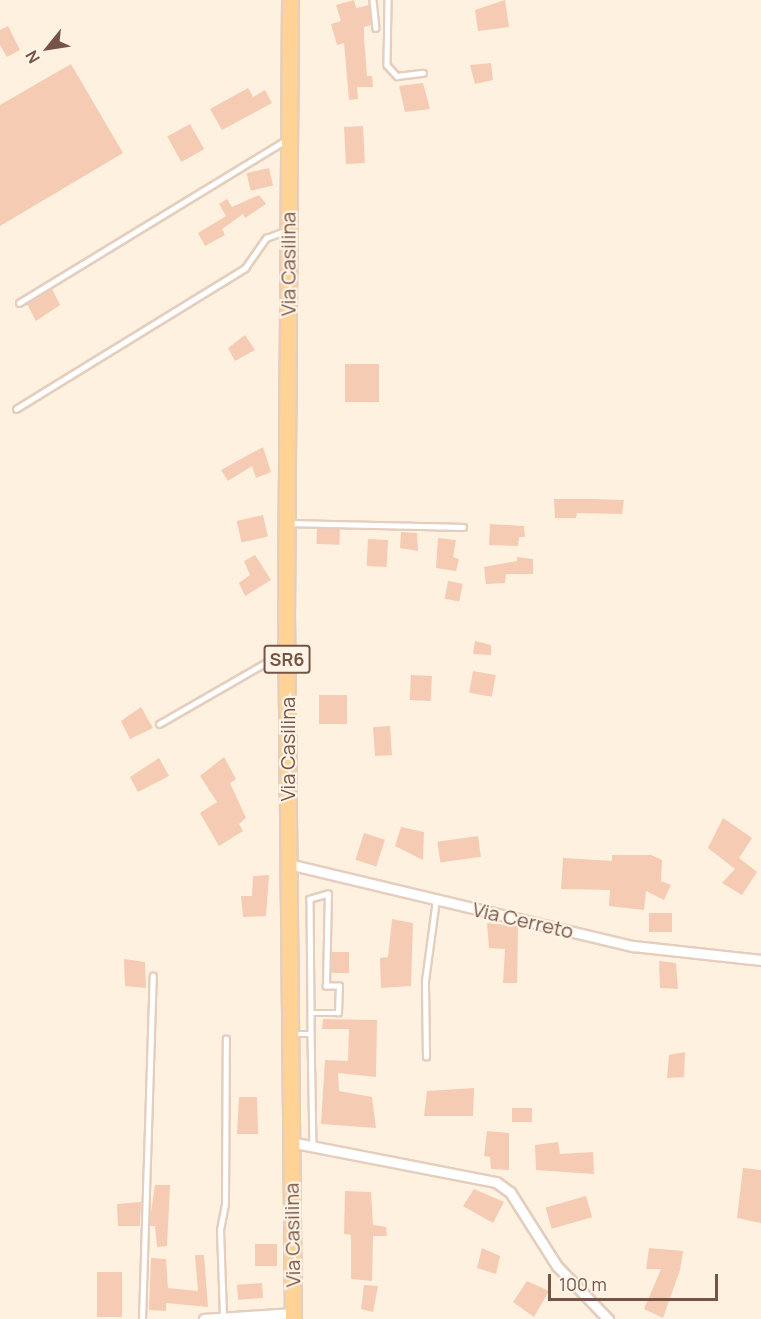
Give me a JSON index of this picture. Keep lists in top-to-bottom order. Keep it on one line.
{"streets":{"main road":["Via Casilina","SR6"],"street":["Via Cerreto"]},"crossings":[["Via Casilina","Via Cerreto"]],"scale_bar":"100 m","north":"bottom left"}
